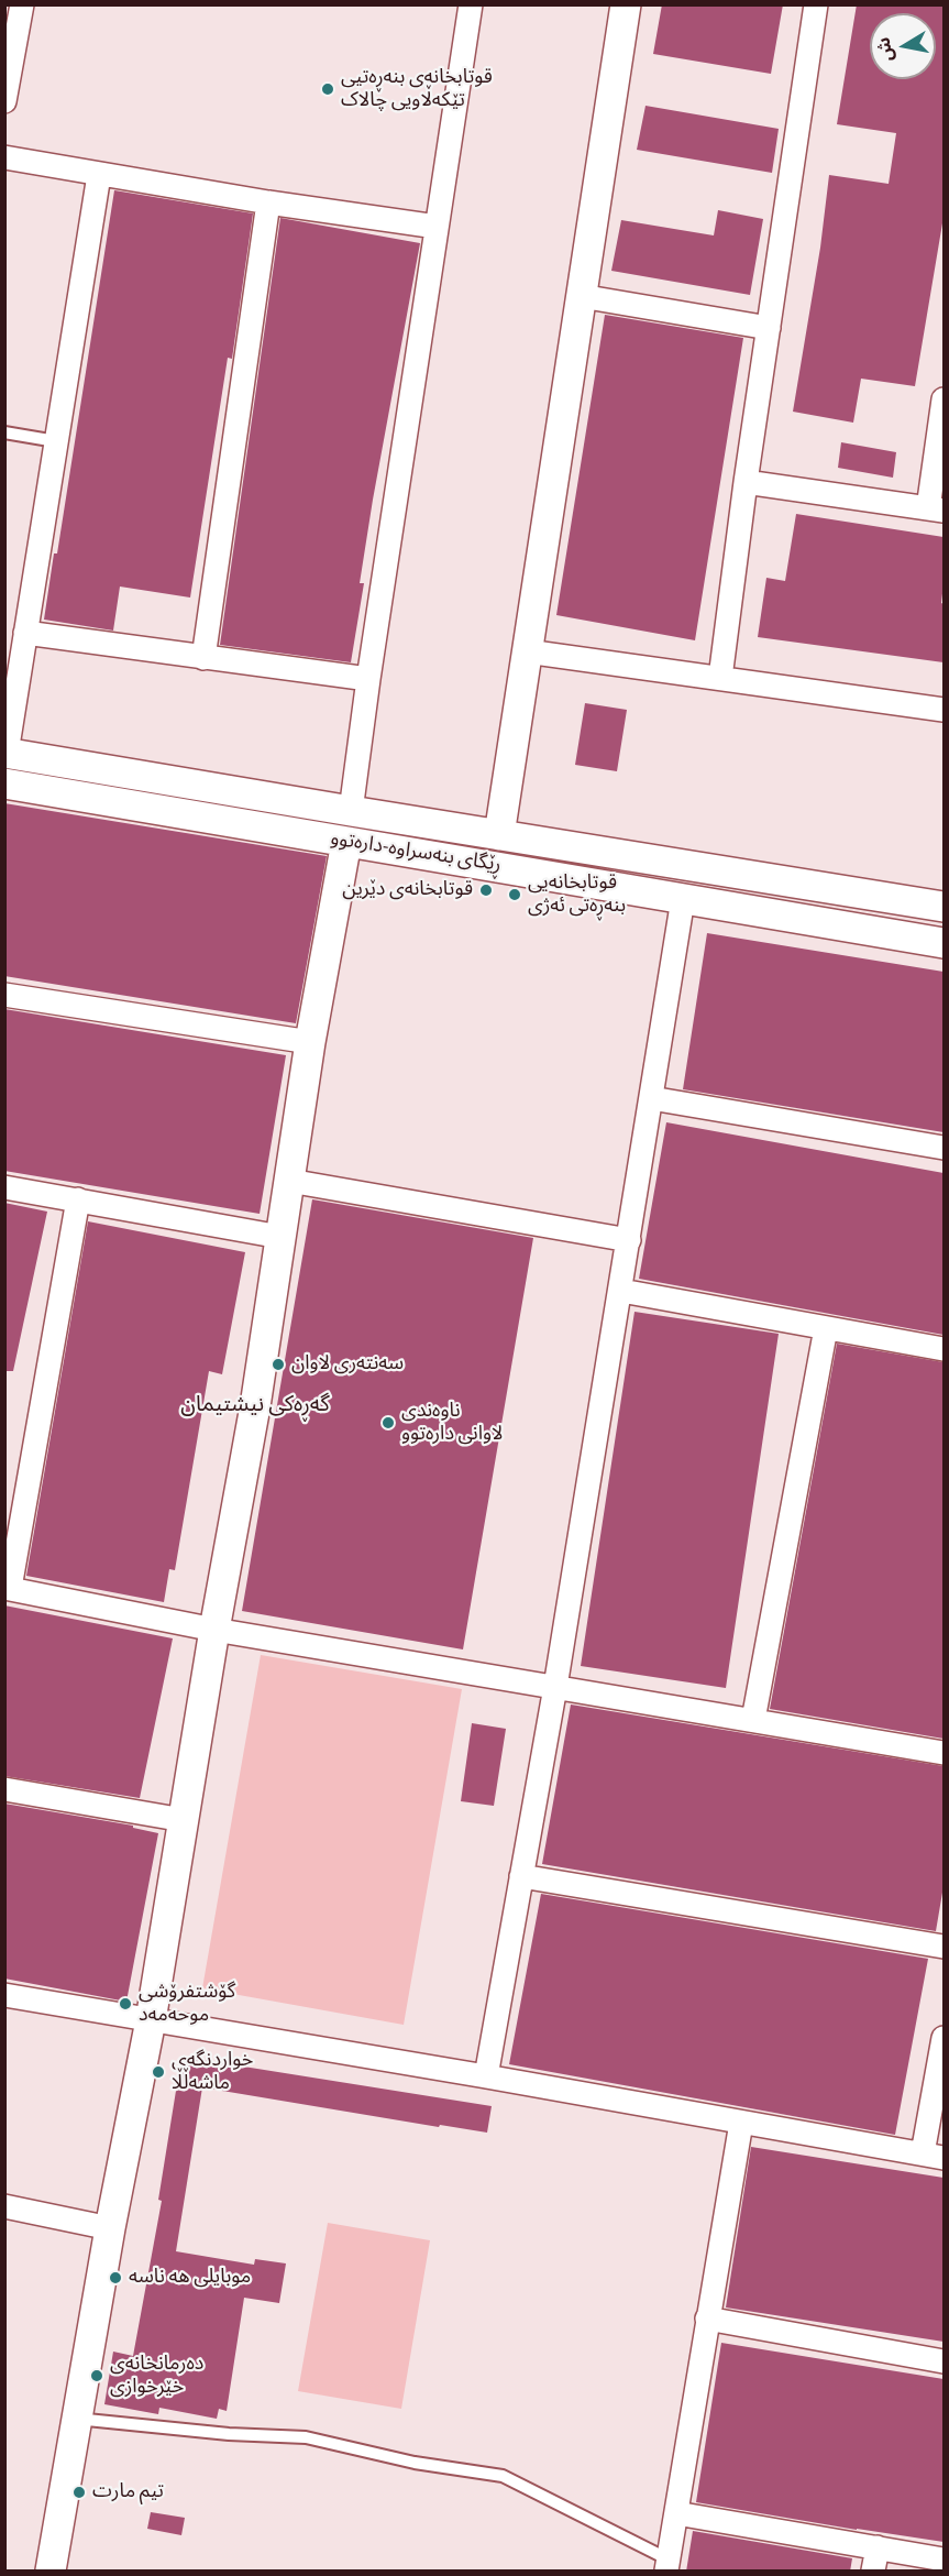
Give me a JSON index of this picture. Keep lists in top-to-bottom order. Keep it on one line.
{"streets":{"street":["ڕێگای بنەسراوە-دارەتوو"]},"districts":["گەڕەکی نیشتیمان"],"places":["قوتابخانەی بنەڕەتیی تێکەڵاویی چالاک","قوتابخانەى دێرین","قوتابخانەیی بنەڕەتی ئەژی","سەنتەری لاوان","ناوەندی لاوانی دارەتوو","گۆشتفرۆشی موحەمەد","خواردنگەی ماشەڵڵا","موبایلی هه ناسه","دەرمانخانەی خێرخوازی","تیم مارت"],"north":"left"}
